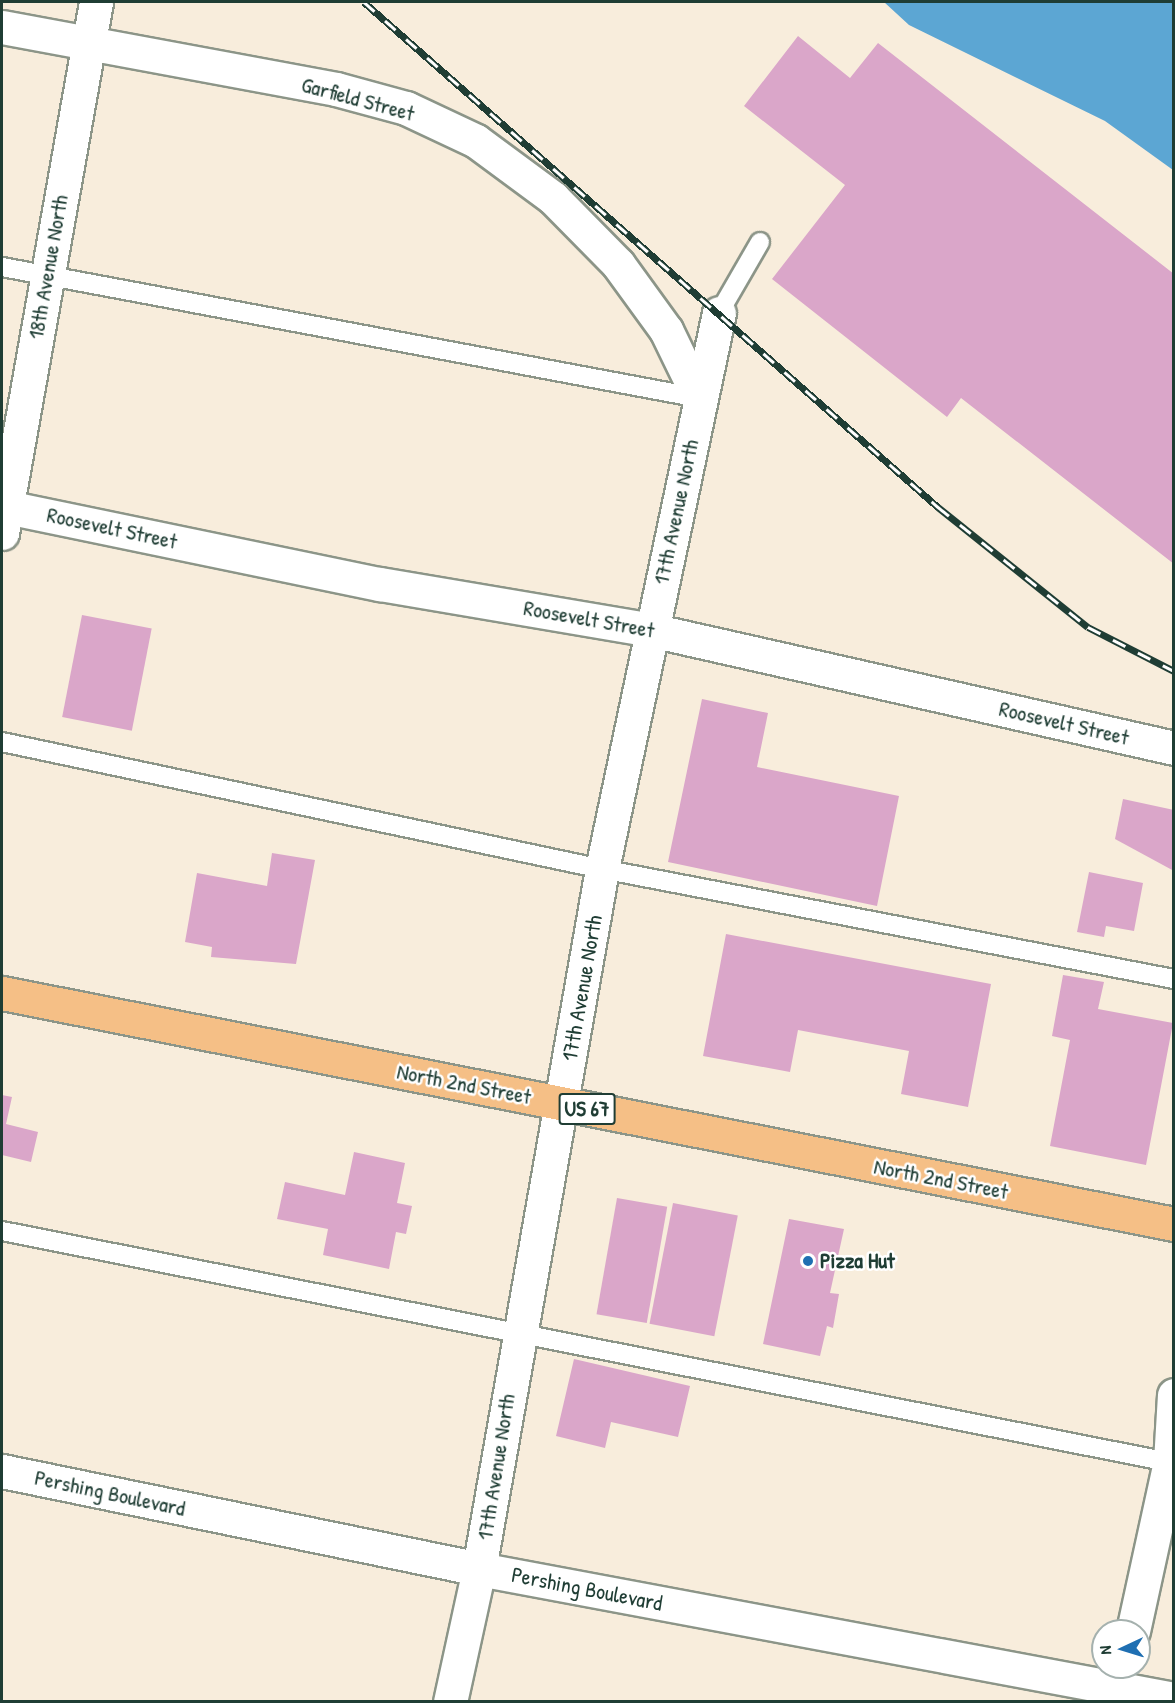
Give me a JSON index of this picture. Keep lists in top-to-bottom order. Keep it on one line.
{"streets":{"main road":["North 2nd Street","US 67"],"street":["Garfield Street","18th Avenue North","17th Avenue North","Roosevelt Street","Pershing Boulevard"]},"crossings":[["Garfield Street","18th Avenue North"],["Garfield Street","17th Avenue North"],["18th Avenue North","Roosevelt Street"],["17th Avenue North","Roosevelt Street"],["17th Avenue North","North 2nd Street"],["17th Avenue North","Pershing Boulevard"]],"places":["Pizza Hut"],"north":"left"}
